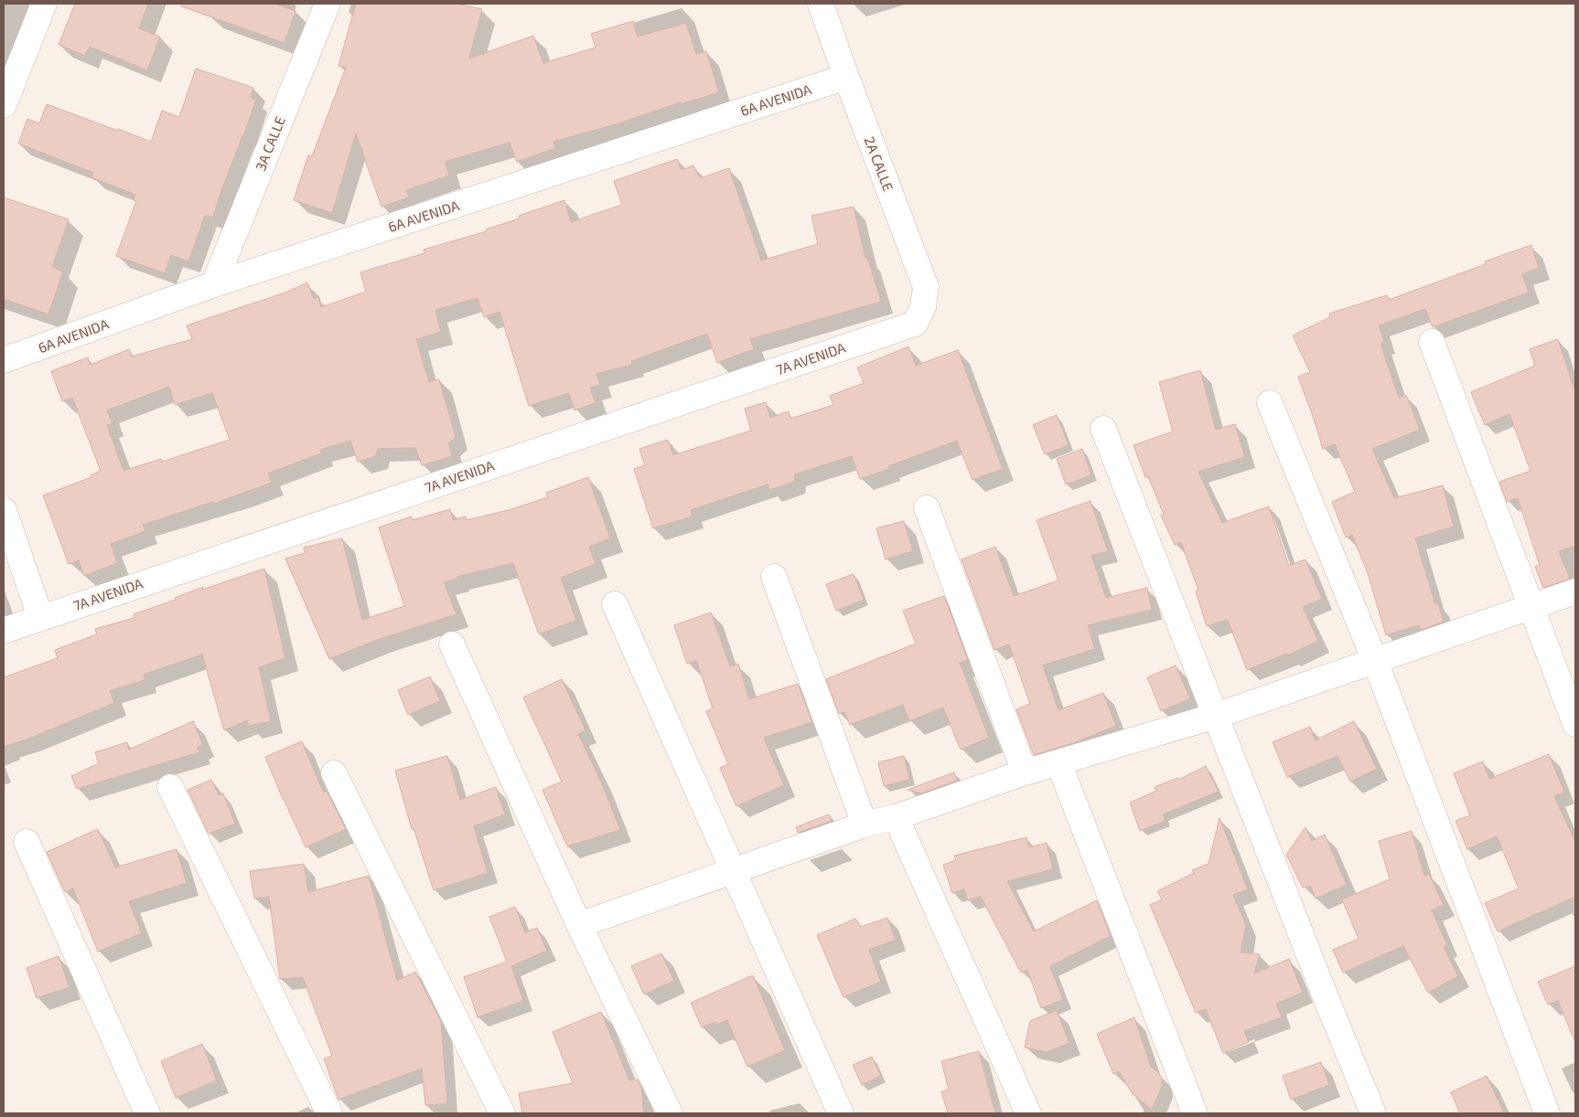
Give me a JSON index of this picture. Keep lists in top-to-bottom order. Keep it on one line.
{"streets":{"street":["6A AVENIDA","3A CALLE","2A CALLE","7A AVENIDA"]},"crossings":[["6A AVENIDA","3A CALLE"],["6A AVENIDA","2A CALLE"],["2A CALLE","7A AVENIDA"]]}
